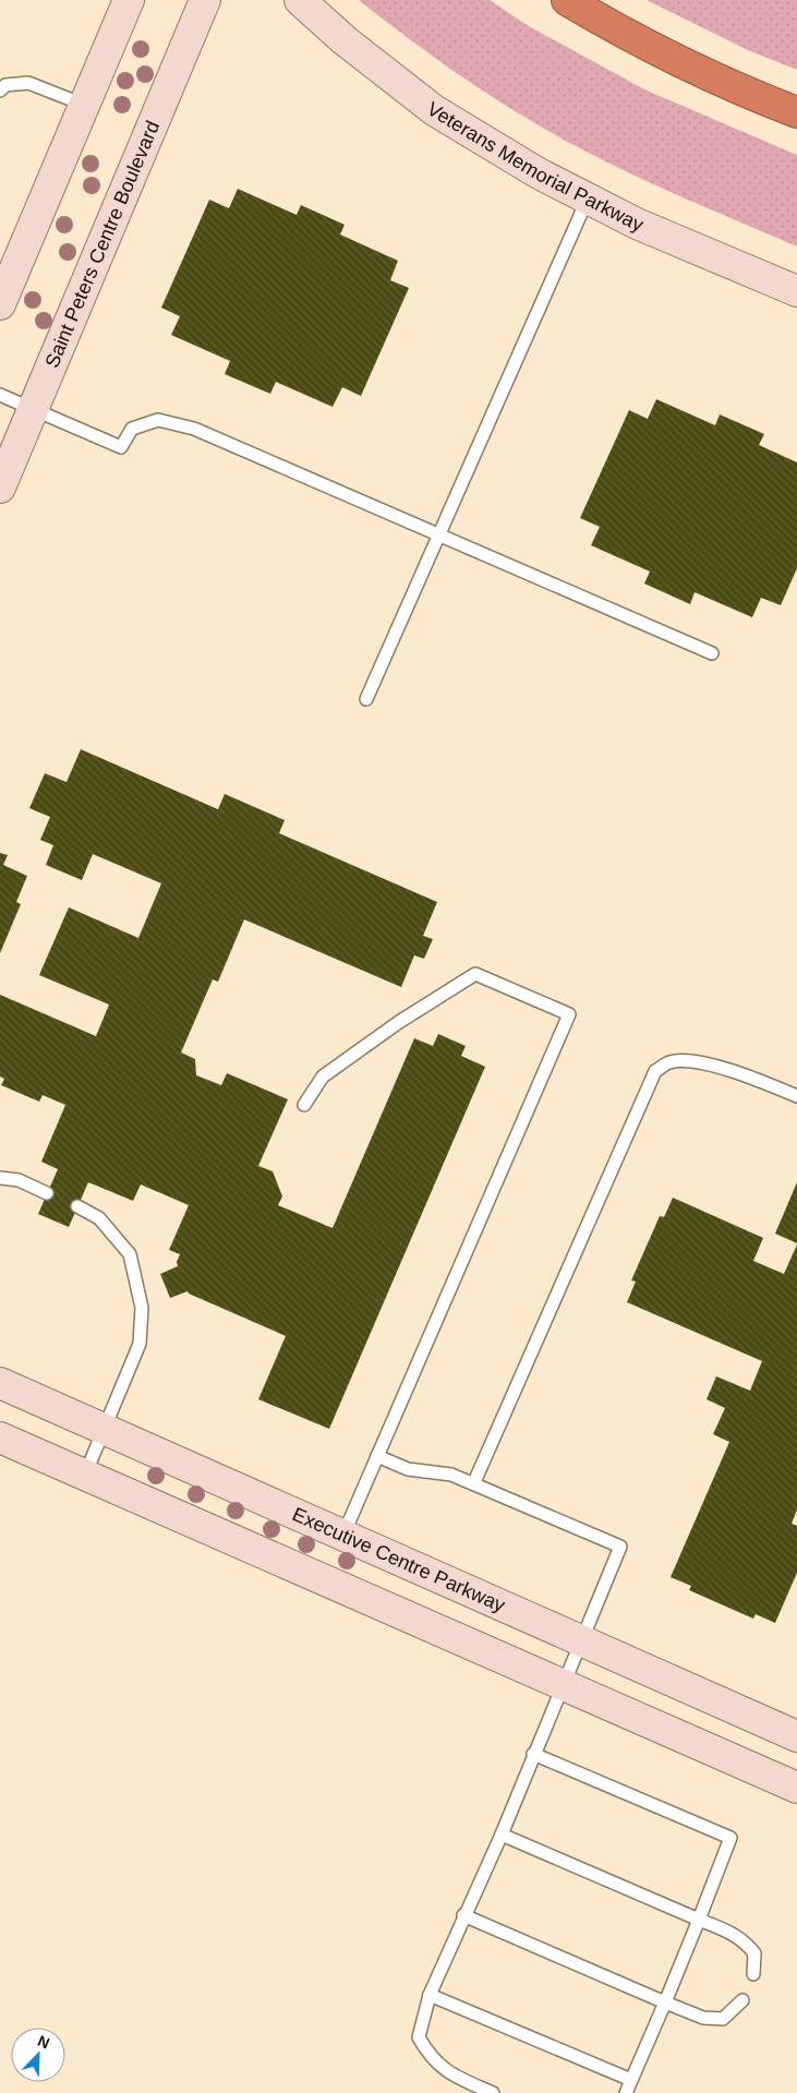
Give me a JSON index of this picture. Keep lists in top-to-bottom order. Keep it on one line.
{"streets":{"street":["Veterans Memorial Parkway","Saint Peters Centre Boulevard","Executive Centre Parkway"]},"north":"top right"}
